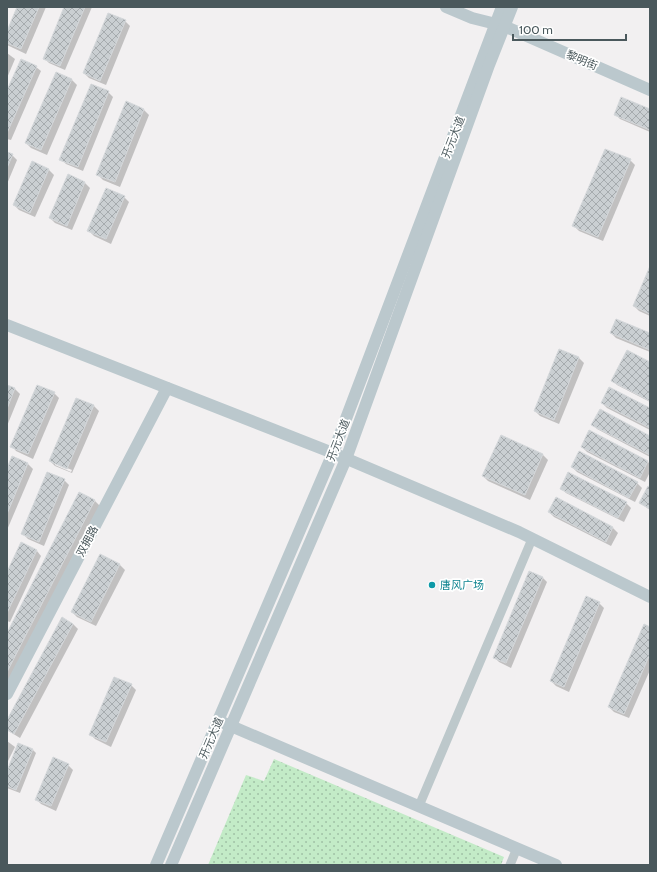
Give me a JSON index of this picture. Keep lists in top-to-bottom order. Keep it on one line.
{"streets":{"main road":["黎明街","开元大道","双拥路"]},"crossings":[["黎明街","开元大道"]],"places":["唐风广场"],"scale_bar":"100 m"}
